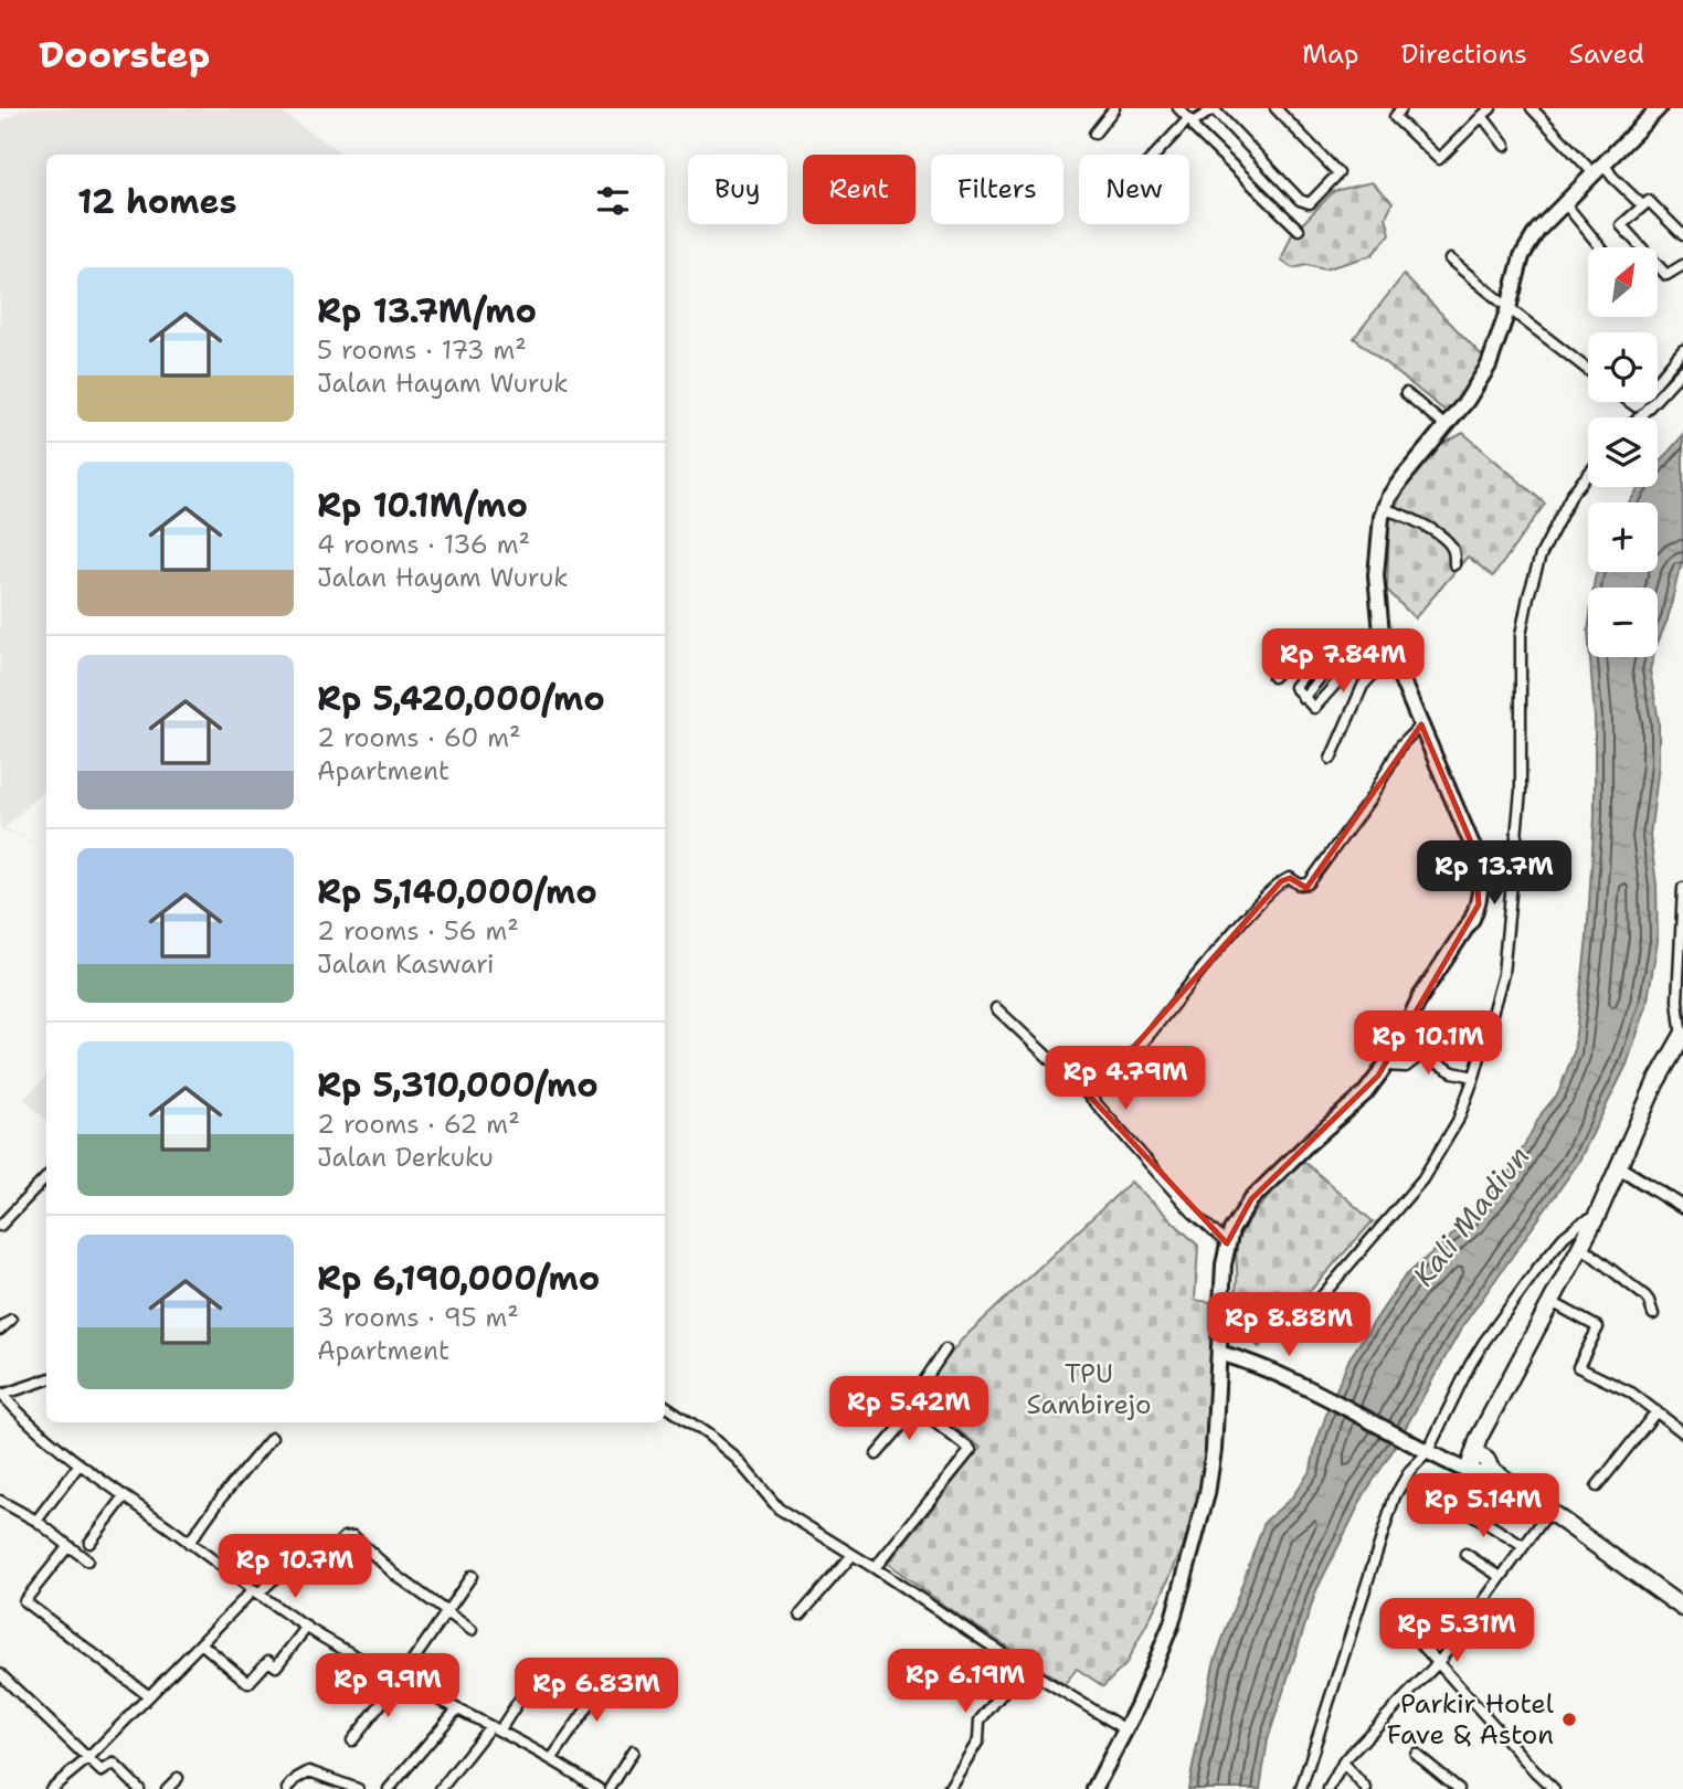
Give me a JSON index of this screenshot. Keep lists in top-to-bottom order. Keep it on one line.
{"water":["Kali Madiun"],"parks":["TPU Sambirejo"],"places":["Parkir Hotel Fave & Aston"],"north":"top right","page":{"header":"Doorstep","nav":["Map","Directions","Saved"],"chip":["Buy","Rent","Filters","New"],"heading":"12 homes","map_buttons":["+","−"],"list":[{"name":"Rp 13.7M/mo","note":"5 rooms · 173 m² · Jalan Hayam Wuruk"},{"name":"Rp 10.1M/mo","note":"4 rooms · 136 m² · Jalan Hayam Wuruk"},{"name":"Rp 5,420,000/mo","note":"2 rooms · 60 m² · Apartment"},{"name":"Rp 5,140,000/mo","note":"2 rooms · 56 m² · Jalan Kaswari"},{"name":"Rp 5,310,000/mo","note":"2 rooms · 62 m² · Jalan Derkuku"},{"name":"Rp 6,190,000/mo","note":"3 rooms · 95 m² · Apartment"}],"price":["Rp 7.84M","Rp 13.7M","Rp 10.1M","Rp 4.79M","Rp 8.88M","Rp 5.42M","Rp 5.14M","Rp 10.7M","Rp 5.31M","Rp 6.19M","Rp 9.9M","Rp 6.83M"]}}
